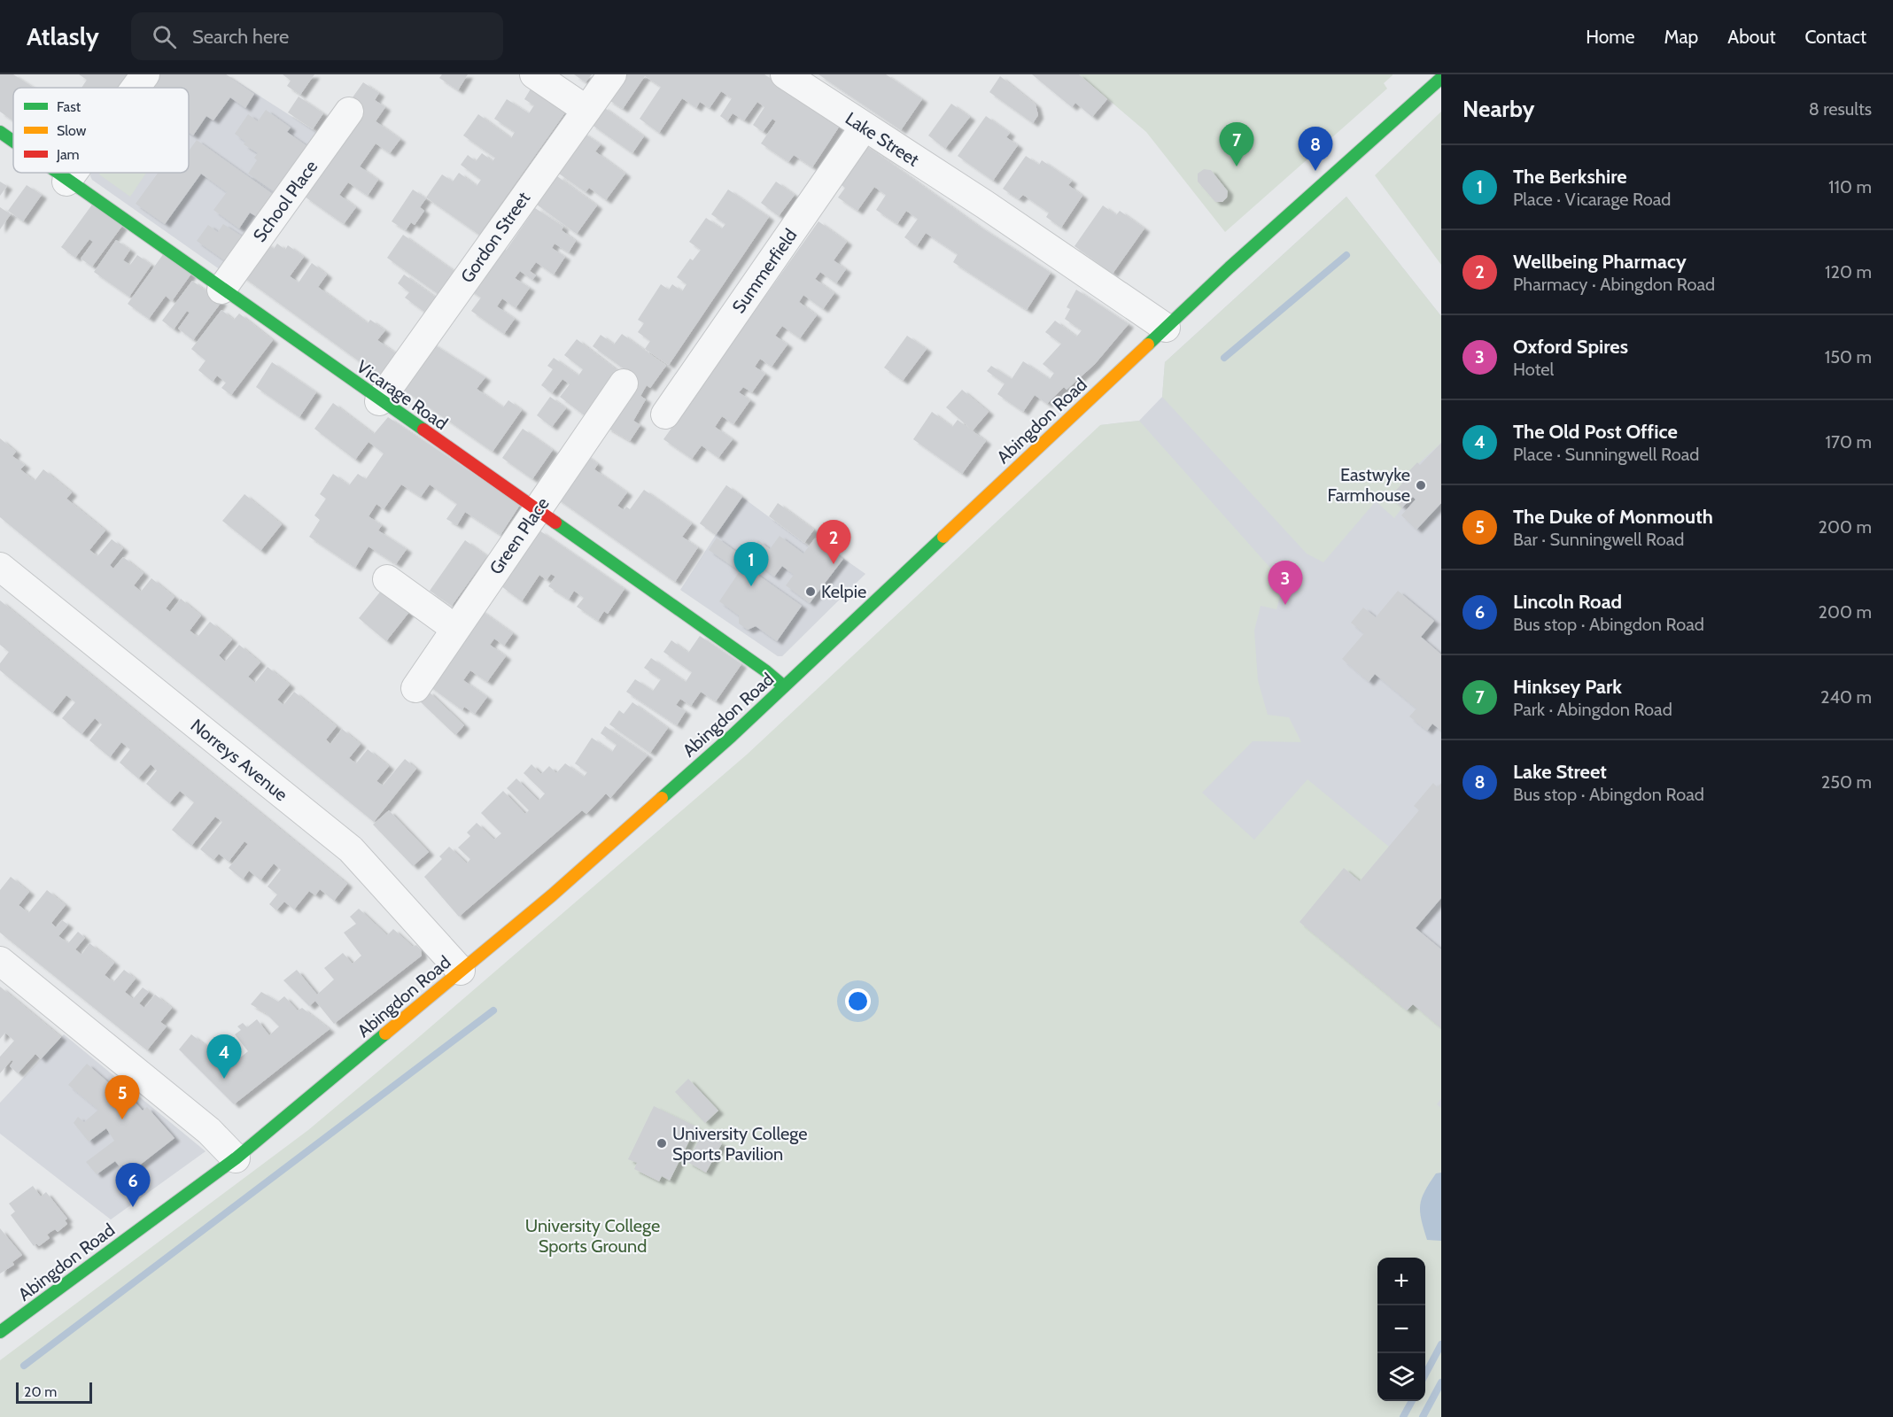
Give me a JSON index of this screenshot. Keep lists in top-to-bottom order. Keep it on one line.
{"streets":{"main road":["Vicarage Road","Abingdon Road"],"street":["Lake Street","School Place","Gordon Street","Summerfield","Green Place","Norreys Avenue"]},"crossings":[["Lake Street","Summerfield"],["Lake Street","Abingdon Road"],["School Place","Vicarage Road"],["Gordon Street","Vicarage Road"],["Vicarage Road","Abingdon Road"],["Vicarage Road","Green Place"],["Abingdon Road","Norreys Avenue"]],"parks":["University College Sports Ground"],"places":["Eastwyke Farmhouse","Kelpie","University College Sports Pavilion"],"legend":["Fast","Slow","Jam"],"scale_bar":"20 m","page":{"header":"Atlasly","search":"Search here","nav":["Home","Map","About","Contact"],"heading":["Nearby","8 results"],"pins":["7","8","2","1","3","4","5","6"],"list":[{"mark":"1","name":"The Berkshire","note":"Place · Vicarage Road","value":"110 m"},{"mark":"2","name":"Wellbeing Pharmacy","note":"Pharmacy · Abingdon Road","value":"120 m"},{"mark":"3","name":"Oxford Spires","note":"Hotel","value":"150 m"},{"mark":"4","name":"The Old Post Office","note":"Place · Sunningwell Road","value":"170 m"},{"mark":"5","name":"The Duke of Monmouth","note":"Bar · Sunningwell Road","value":"200 m"},{"mark":"6","name":"Lincoln Road","note":"Bus stop · Abingdon Road","value":"200 m"},{"mark":"7","name":"Hinksey Park","note":"Park · Abingdon Road","value":"240 m"},{"mark":"8","name":"Lake Street","note":"Bus stop · Abingdon Road","value":"250 m"}],"map_buttons":["+","−"],"scale":"20 m"}}
